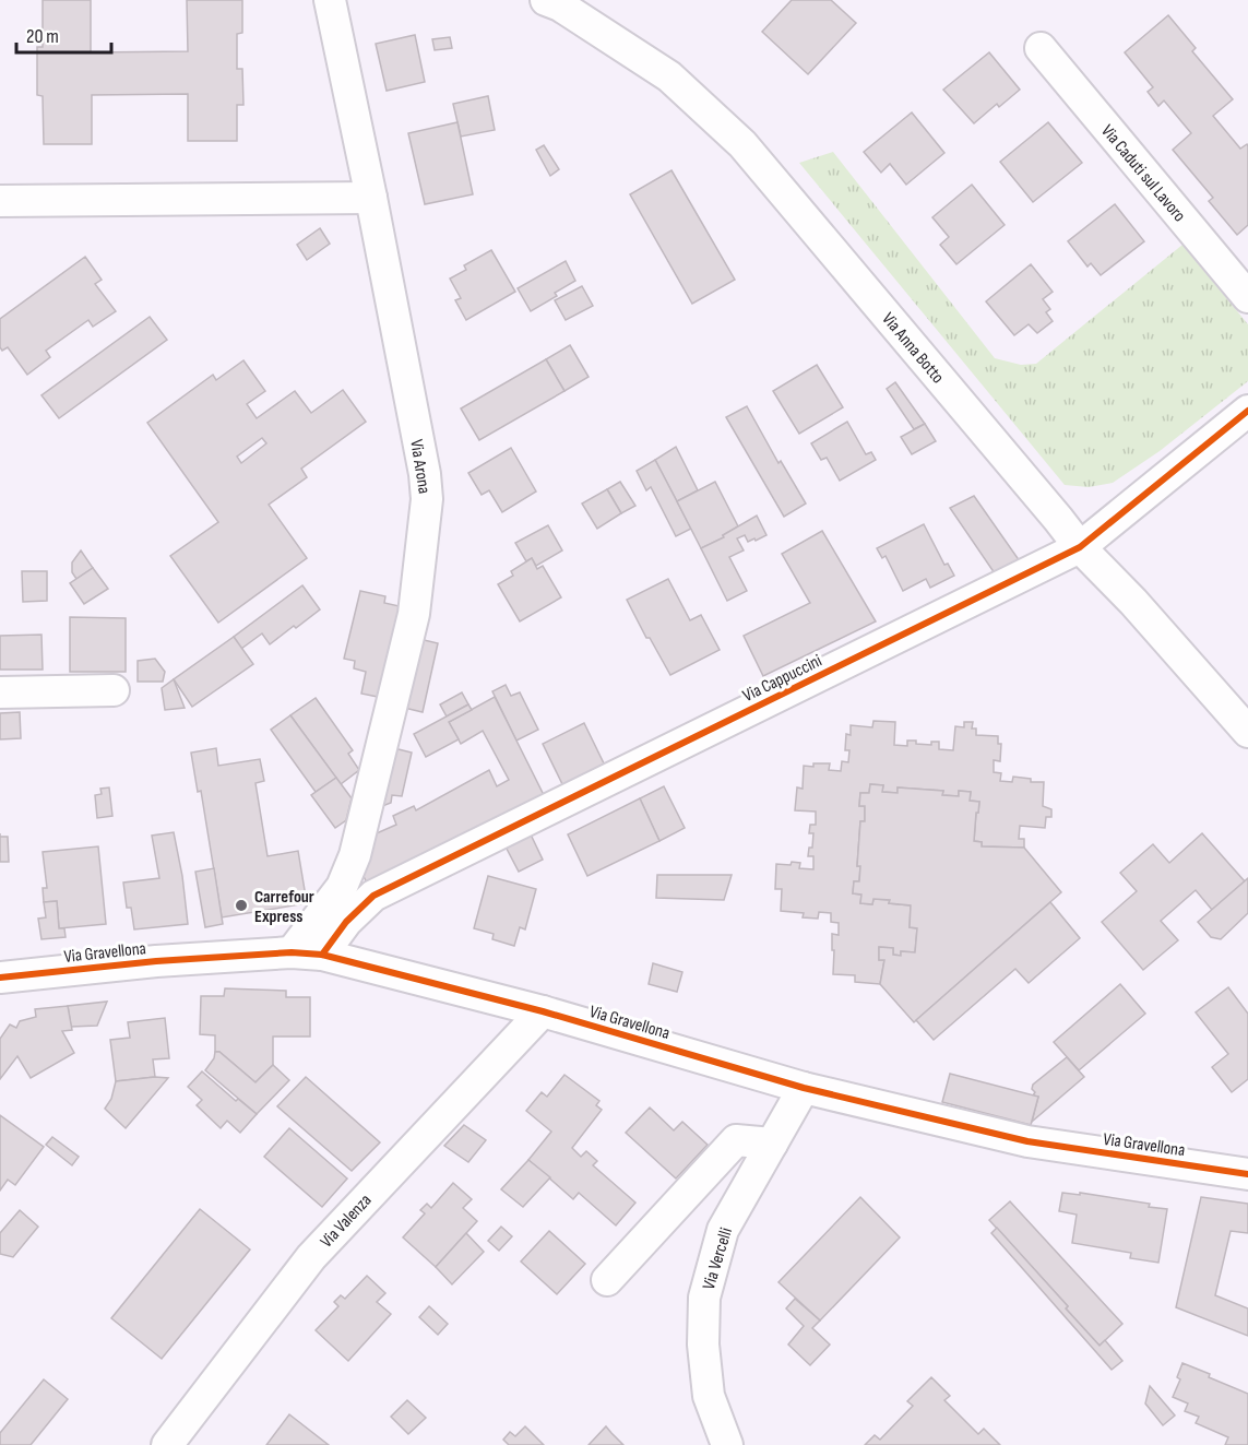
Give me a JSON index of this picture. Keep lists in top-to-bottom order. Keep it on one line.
{"streets":{"street":["Via Caduti sul Lavoro","Via Anna Botto","Via Arona","Via Cappuccini","Via Gravellona","Via Valenza","Via Vercelli"]},"crossings":[["Via Anna Botto","Via Cappuccini"],["Via Arona","Via Cappuccini"],["Via Arona","Via Gravellona"],["Via Cappuccini","Via Gravellona"],["Via Gravellona","Via Valenza"],["Via Gravellona","Via Vercelli"]],"places":["Carrefour Express"],"scale_bar":"20 m"}
